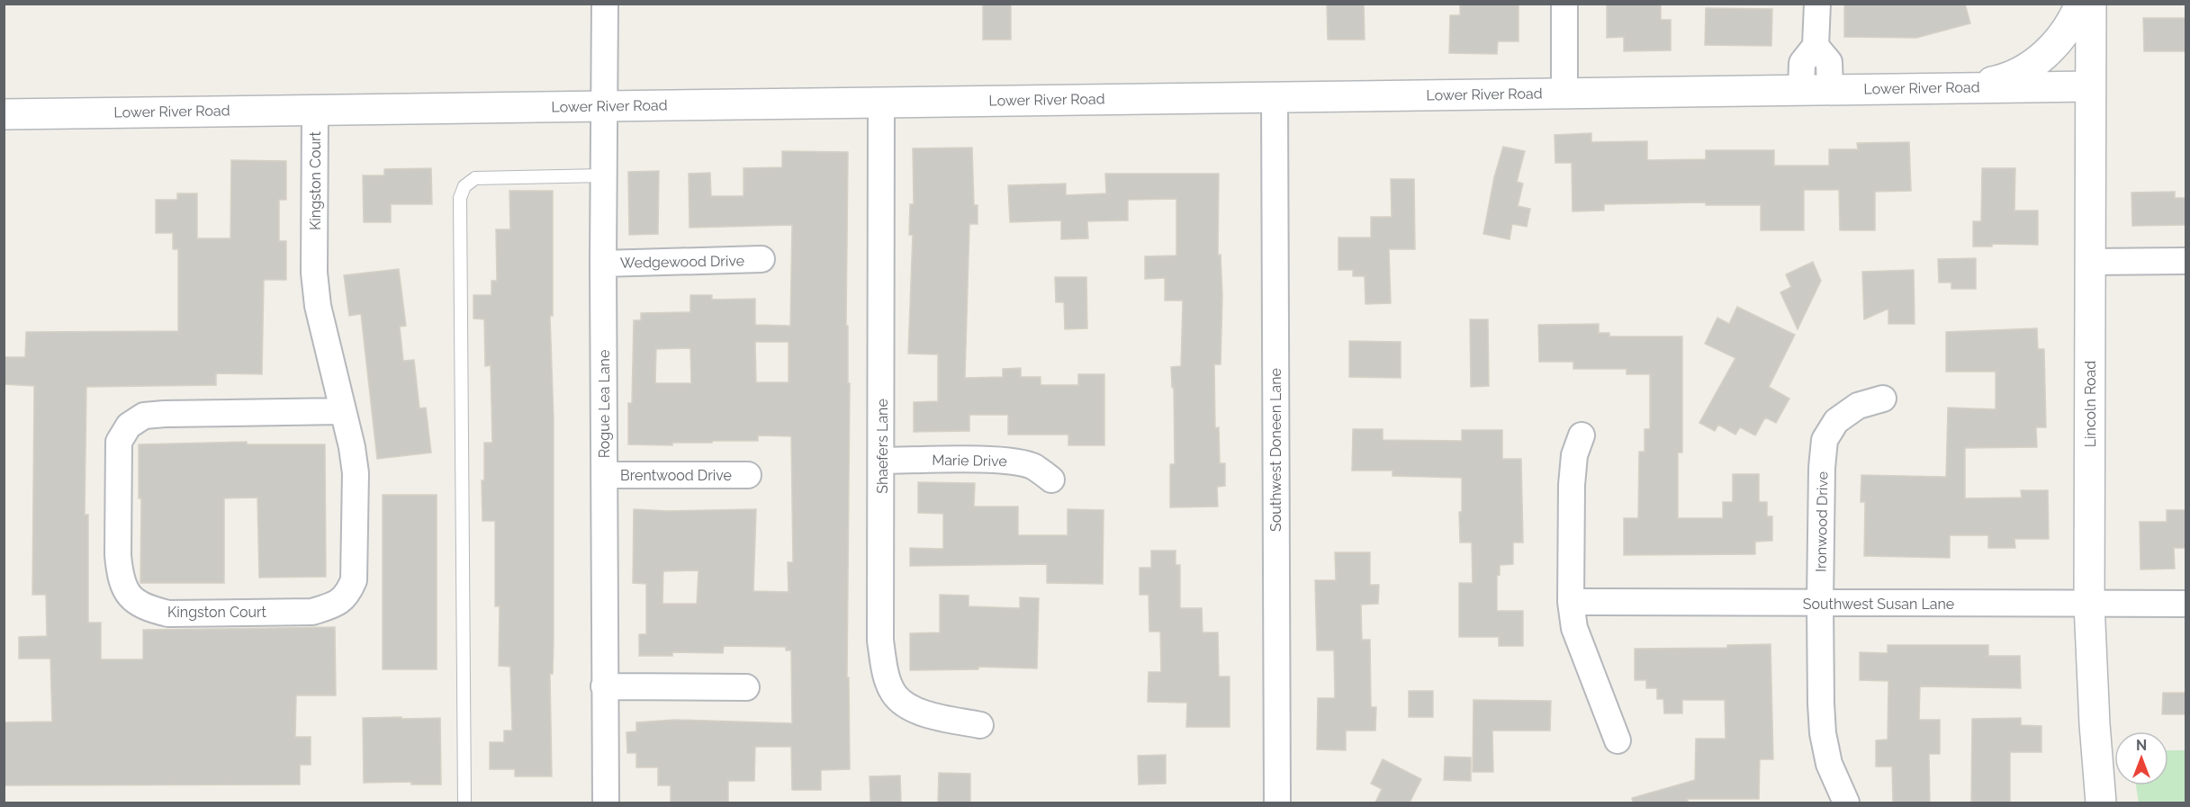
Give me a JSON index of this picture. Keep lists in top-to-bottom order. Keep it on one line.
{"streets":{"street":["Lower River Road","Kingston Court","Wedgewood Drive","Rogue Lea Lane","Lincoln Road","Shaefers Lane","Southwest Doneen Lane","Marie Drive","Brentwood Drive","Ironwood Drive","Southwest Susan Lane"]},"crossings":[["Lower River Road","Kingston Court"],["Lower River Road","Rogue Lea Lane"],["Lower River Road","Lincoln Road"],["Lower River Road","Shaefers Lane"],["Lower River Road","Southwest Doneen Lane"],["Wedgewood Drive","Rogue Lea Lane"],["Rogue Lea Lane","Brentwood Drive"],["Lincoln Road","Southwest Susan Lane"],["Shaefers Lane","Marie Drive"],["Ironwood Drive","Southwest Susan Lane"]],"north":"top"}
